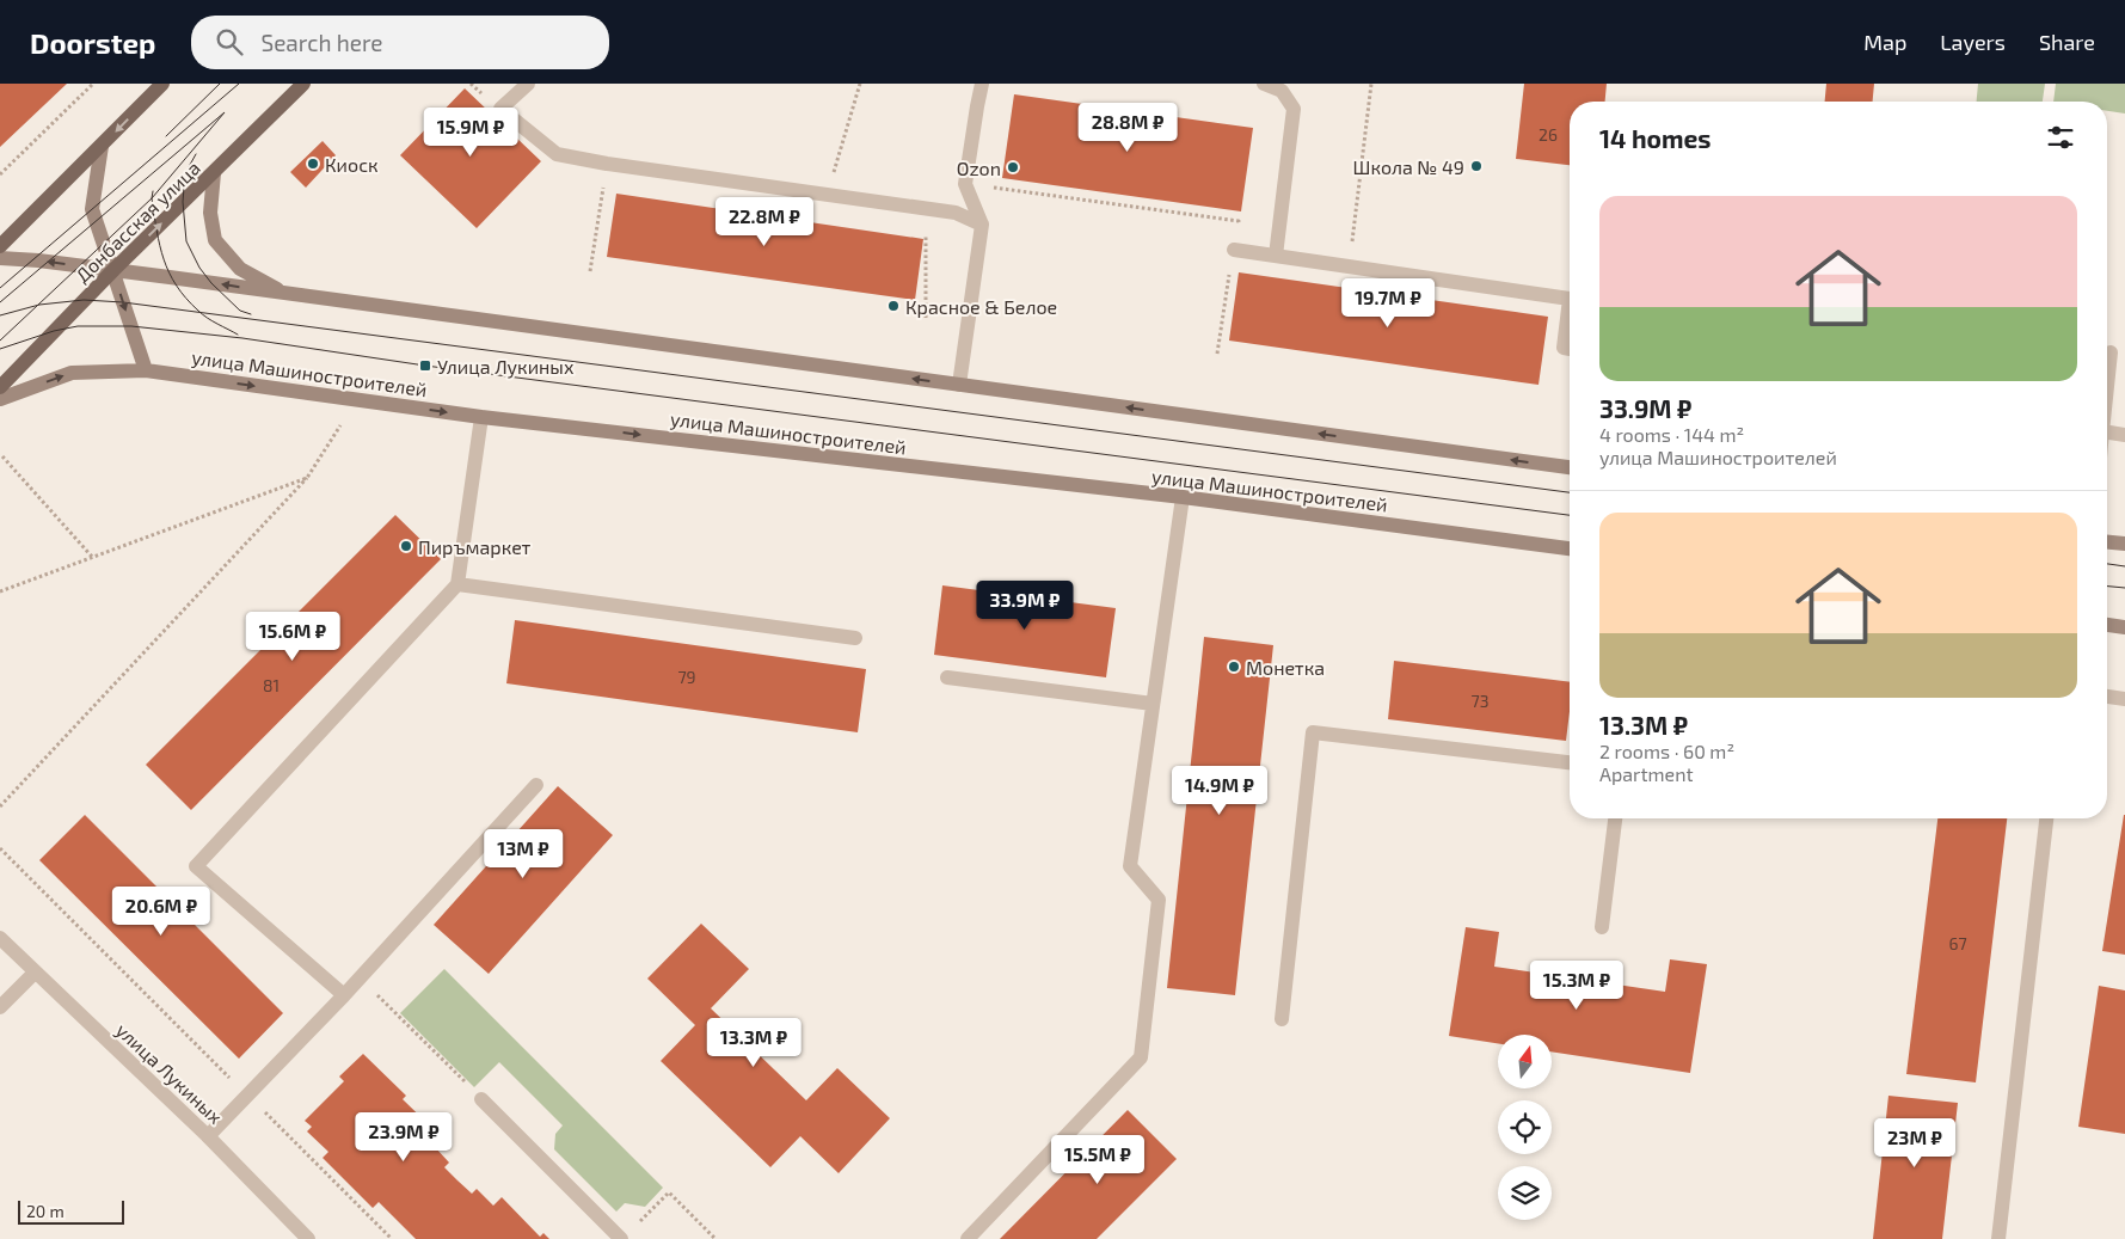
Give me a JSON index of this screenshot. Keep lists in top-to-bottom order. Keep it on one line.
{"streets":{"main road":["Донбасская улица","улица Машиностроителей"],"street":["улица Лукиных"]},"places":{"other":["Киоск","Школа № 49","Ozon","Красное & Белое","Пиръмаркет","Монетка"],"transit":["Улица Лукиных"]},"house_numbers":["26","79","81","73","67"],"scale_bar":"20 m","north":"top","page":{"header":"Doorstep","search":"Search here","nav":["Map","Layers","Share"],"heading":"14 homes","price":["28.8M ₽","15.9M ₽","22.8M ₽","19.7M ₽","33.9M ₽","15.6M ₽","14.9M ₽","13M ₽","20.6M ₽","15.3M ₽","13.3M ₽","23.9M ₽","23M ₽","15.5M ₽"],"list":[{"name":"33.9M ₽","note":"4 rooms · 144 m² · улица Машиностроителей"},{"name":"13.3M ₽","note":"2 rooms · 60 m² · Apartment"}],"scale":"20 m"}}
